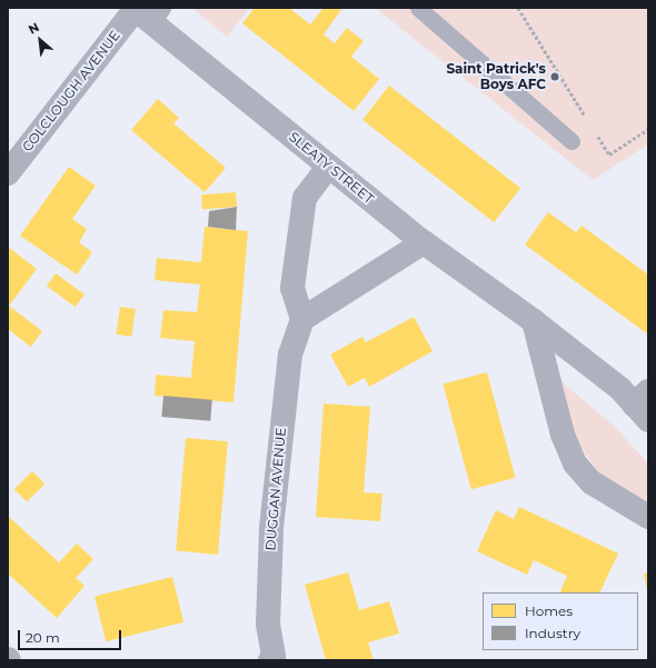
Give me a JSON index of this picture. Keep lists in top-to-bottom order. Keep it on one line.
{"streets":{"street":["COLCLOUGH AVENUE","SLEATY STREET","DUGGAN AVENUE"]},"crossings":[["COLCLOUGH AVENUE","SLEATY STREET"]],"places":["Saint Patrick's Boys AFC"],"legend":["Homes","Industry"],"scale_bar":"20 m","north":"top left"}
